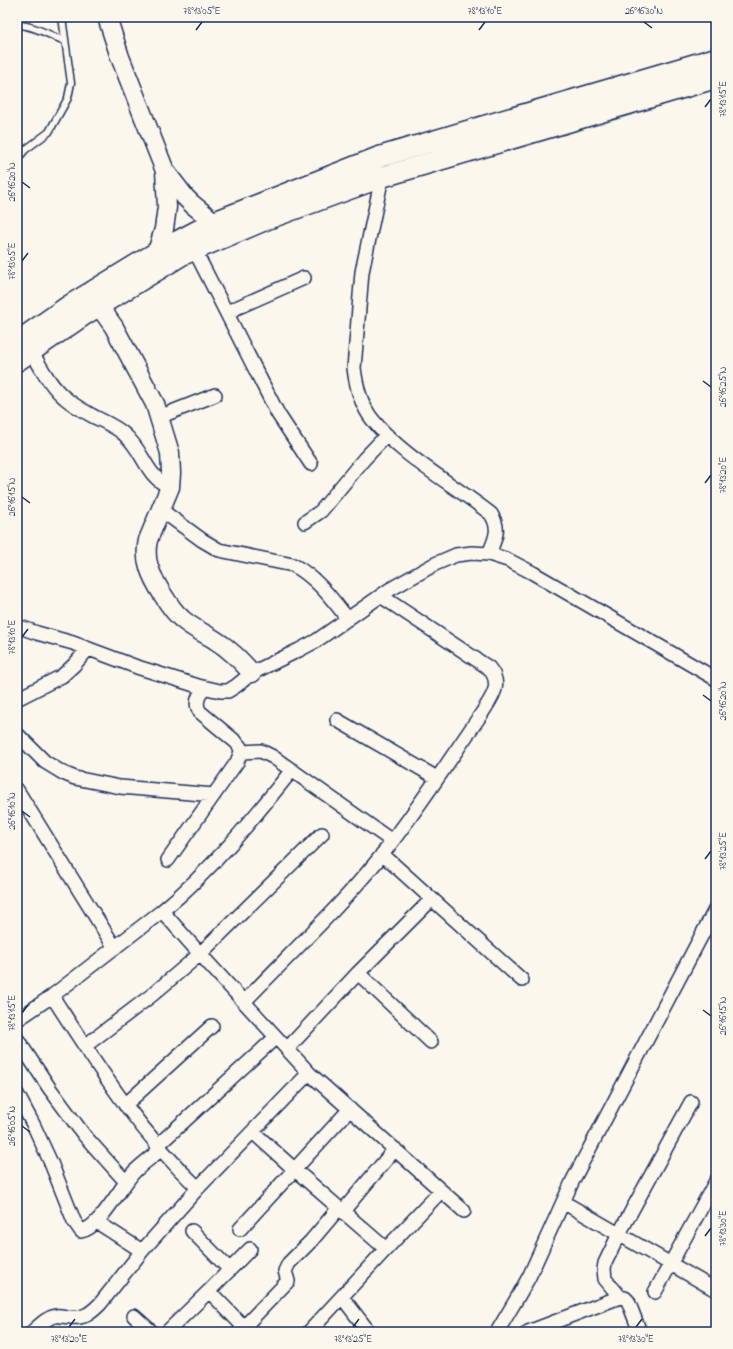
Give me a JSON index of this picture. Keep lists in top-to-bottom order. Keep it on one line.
{"coordinates":["78°13'05\"E","78°13'10\"E","26°16'30\"N","78°13'15\"E","26°16'20\"N","26°16'25\"N","78°13'20\"E","26°16'15\"N","26°16'10\"N","78°13'25\"E","26°16'05\"N","78°13'30\"E"]}
